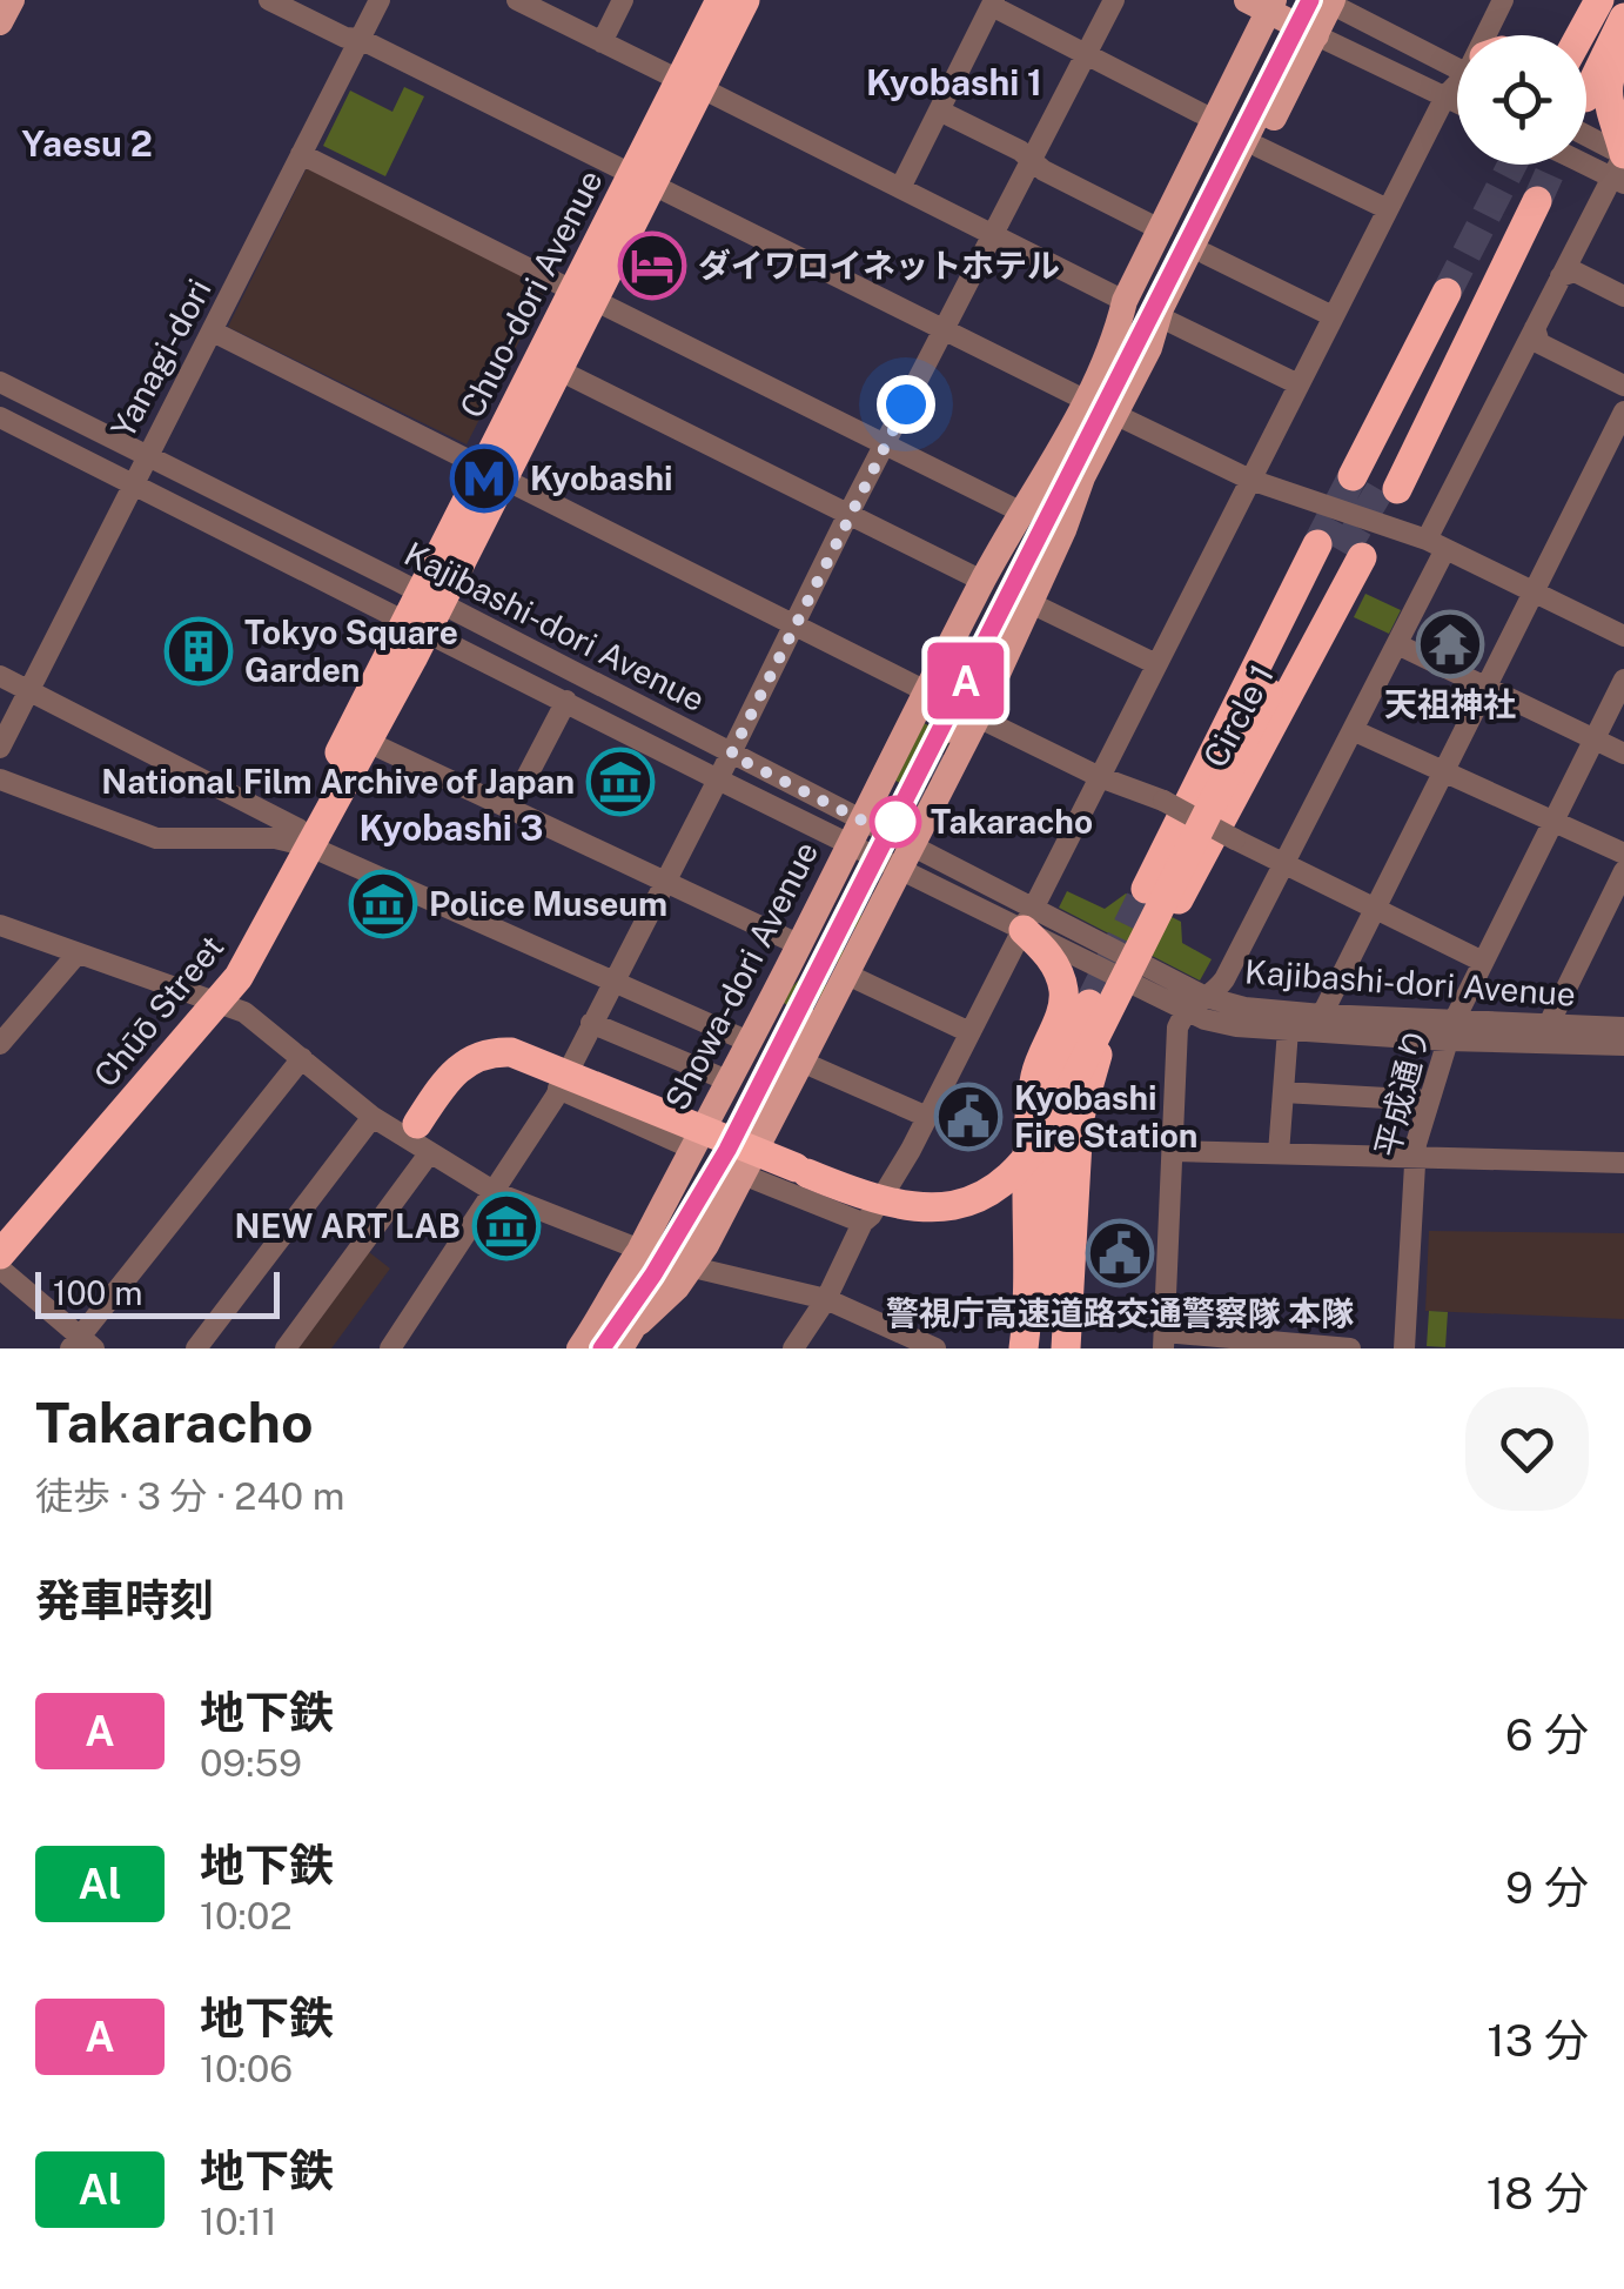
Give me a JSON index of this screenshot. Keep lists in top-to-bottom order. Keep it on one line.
{"streets":{"highway":["Chuo-dori Avenue","Circle 1","Chūō Street"],"main road":["Showa-dori Avenue"],"street":["Yanagi-dori","Kajibashi-dori Avenue","平成通り"]},"crossings":[["Chuo-dori Avenue","Kajibashi-dori Avenue"],["Chuo-dori Avenue","Chūō Street"],["Yanagi-dori","Kajibashi-dori Avenue"],["Kajibashi-dori Avenue","Showa-dori Avenue"],["Kajibashi-dori Avenue","Chūō Street"],["Kajibashi-dori Avenue","平成通り"]],"districts":["Kyobashi 1","Yaesu 2","Kyobashi 3"],"places":{"hotel":["ダイワロイネットホテル"],"metro station":["Kyobashi"],"temple":["天祖神社"],"building":["Tokyo Square Garden"],"museum":["National Film Archive of Japan","Police Museum","NEW ART LAB"],"other":["Takaracho"],"public building":["Kyobashi Fire Station","警視庁高速道路交通警察隊 本隊"]},"lines":["metro line A"],"scale_bar":"100 m","page":{"on_map":"A","scale":"100 m","heading":[["Takaracho","徒歩 · 3 分 · 240 m"],"発車時刻"],"list":[{"mark":"A","name":"地下鉄","note":"09:59","value":"6 分"},{"mark":"Al","name":"地下鉄","note":"10:02","value":"9 分"},{"mark":"A","name":"地下鉄","note":"10:06","value":"13 分"},{"mark":"Al","name":"地下鉄","note":"10:11","value":"18 分"}]}}
